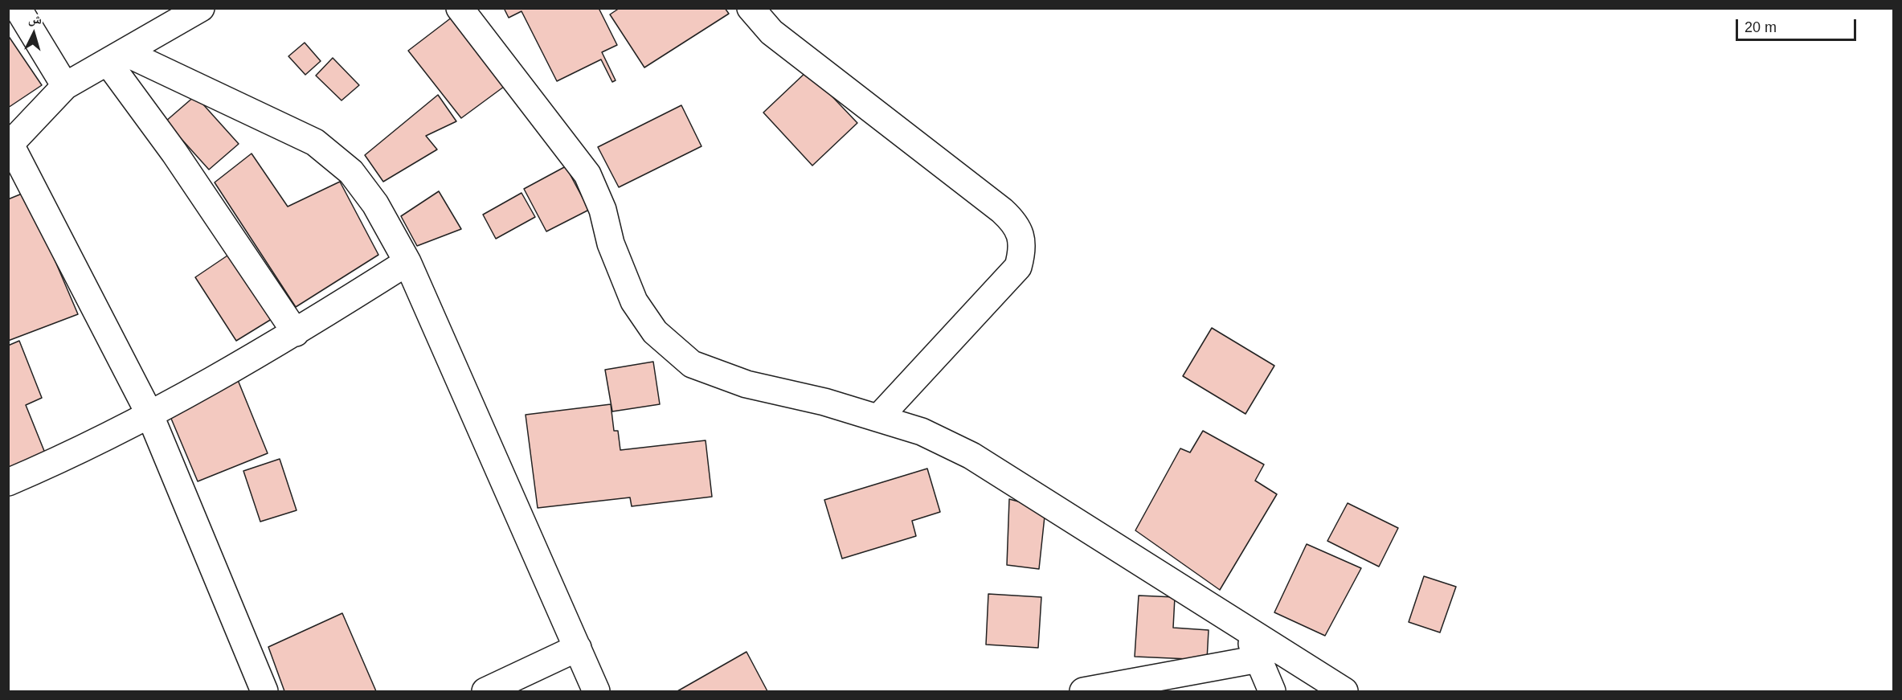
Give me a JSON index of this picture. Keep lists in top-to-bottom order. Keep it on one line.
{"scale_bar":"20 m","north":"top"}
